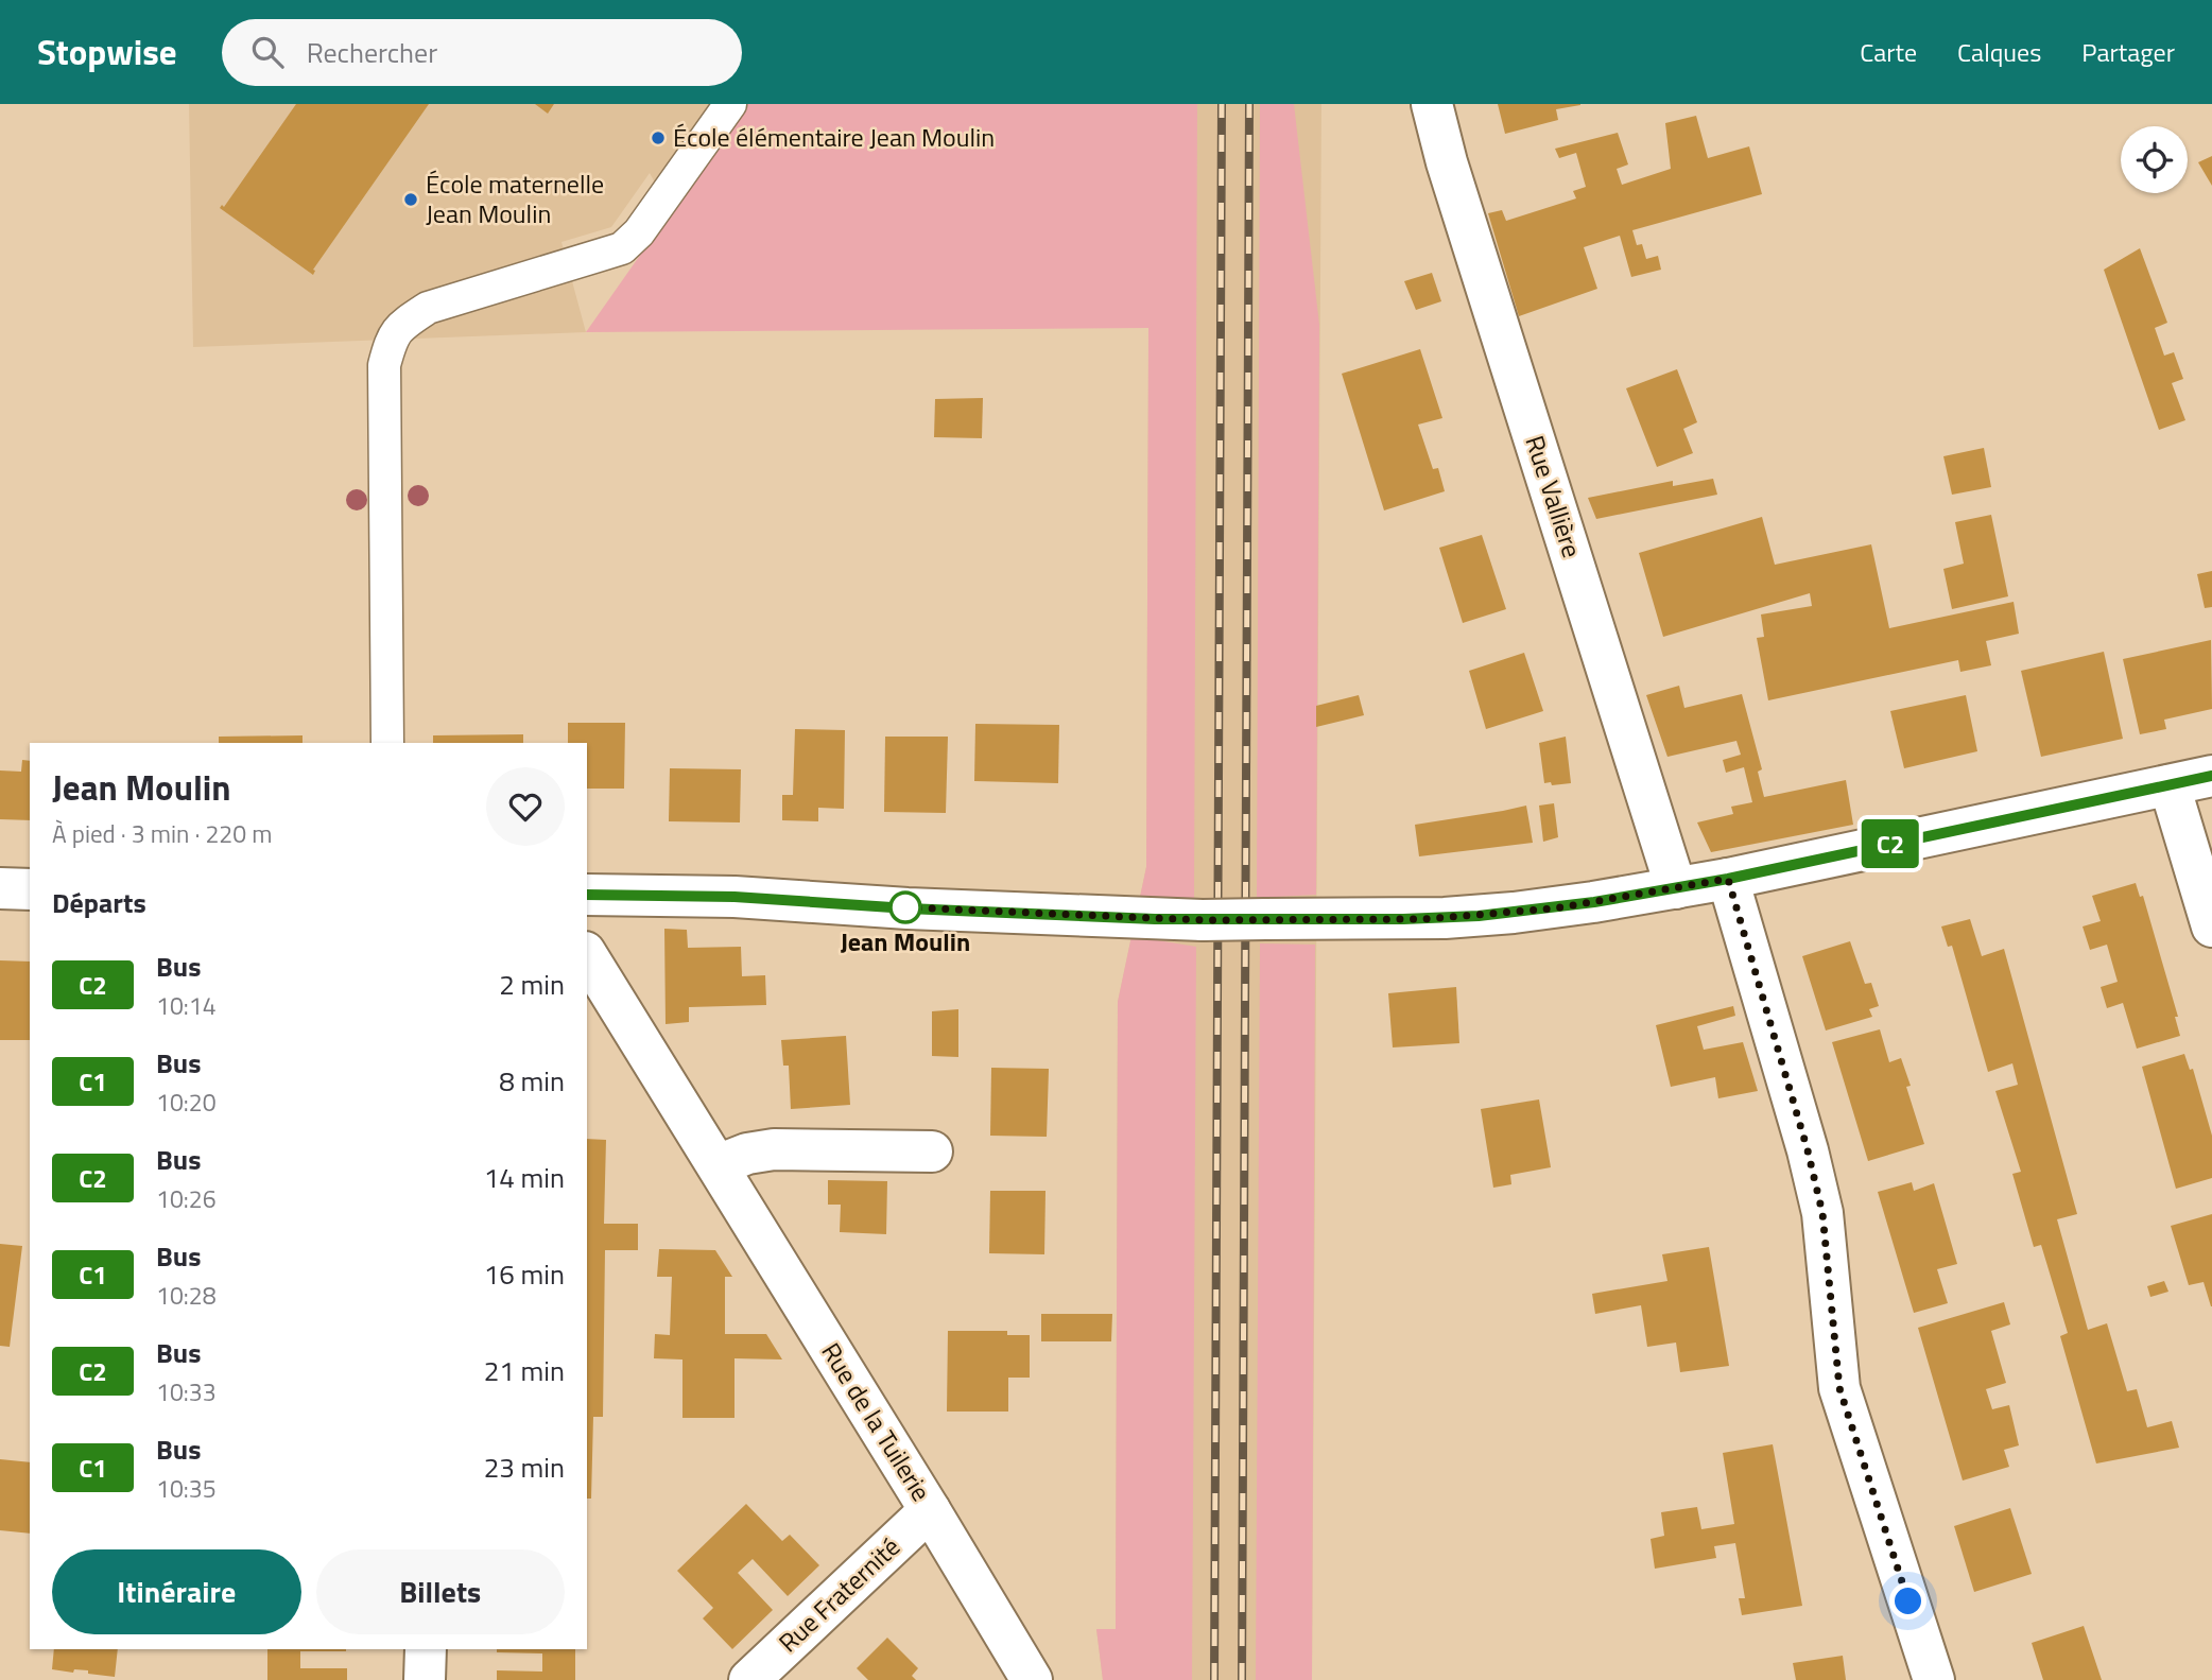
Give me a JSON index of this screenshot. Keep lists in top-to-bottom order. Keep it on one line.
{"streets":{"street":["Rue Vallière","Rue de la Tuilerie","Rue Fraternité"]},"crossings":[["Rue de la Tuilerie","Rue Fraternité"]],"places":["École élémentaire Jean Moulin","École maternelle Jean Moulin","Jean Moulin"],"lines":["bus line C2"],"page":{"header":"Stopwise","search":"Rechercher","nav":["Carte","Calques","Partager"],"on_map":"C2","heading":[["Jean Moulin","À pied · 3 min · 220 m"],"Départs"],"list":[{"mark":"C2","name":"Bus","note":"10:14","value":"2 min"},{"mark":"C1","name":"Bus","note":"10:20","value":"8 min"},{"mark":"C2","name":"Bus","note":"10:26","value":"14 min"},{"mark":"C1","name":"Bus","note":"10:28","value":"16 min"},{"mark":"C2","name":"Bus","note":"10:33","value":"21 min"},{"mark":"C1","name":"Bus","note":"10:35","value":"23 min"}],"buttons":["Itinéraire","Billets"]}}
